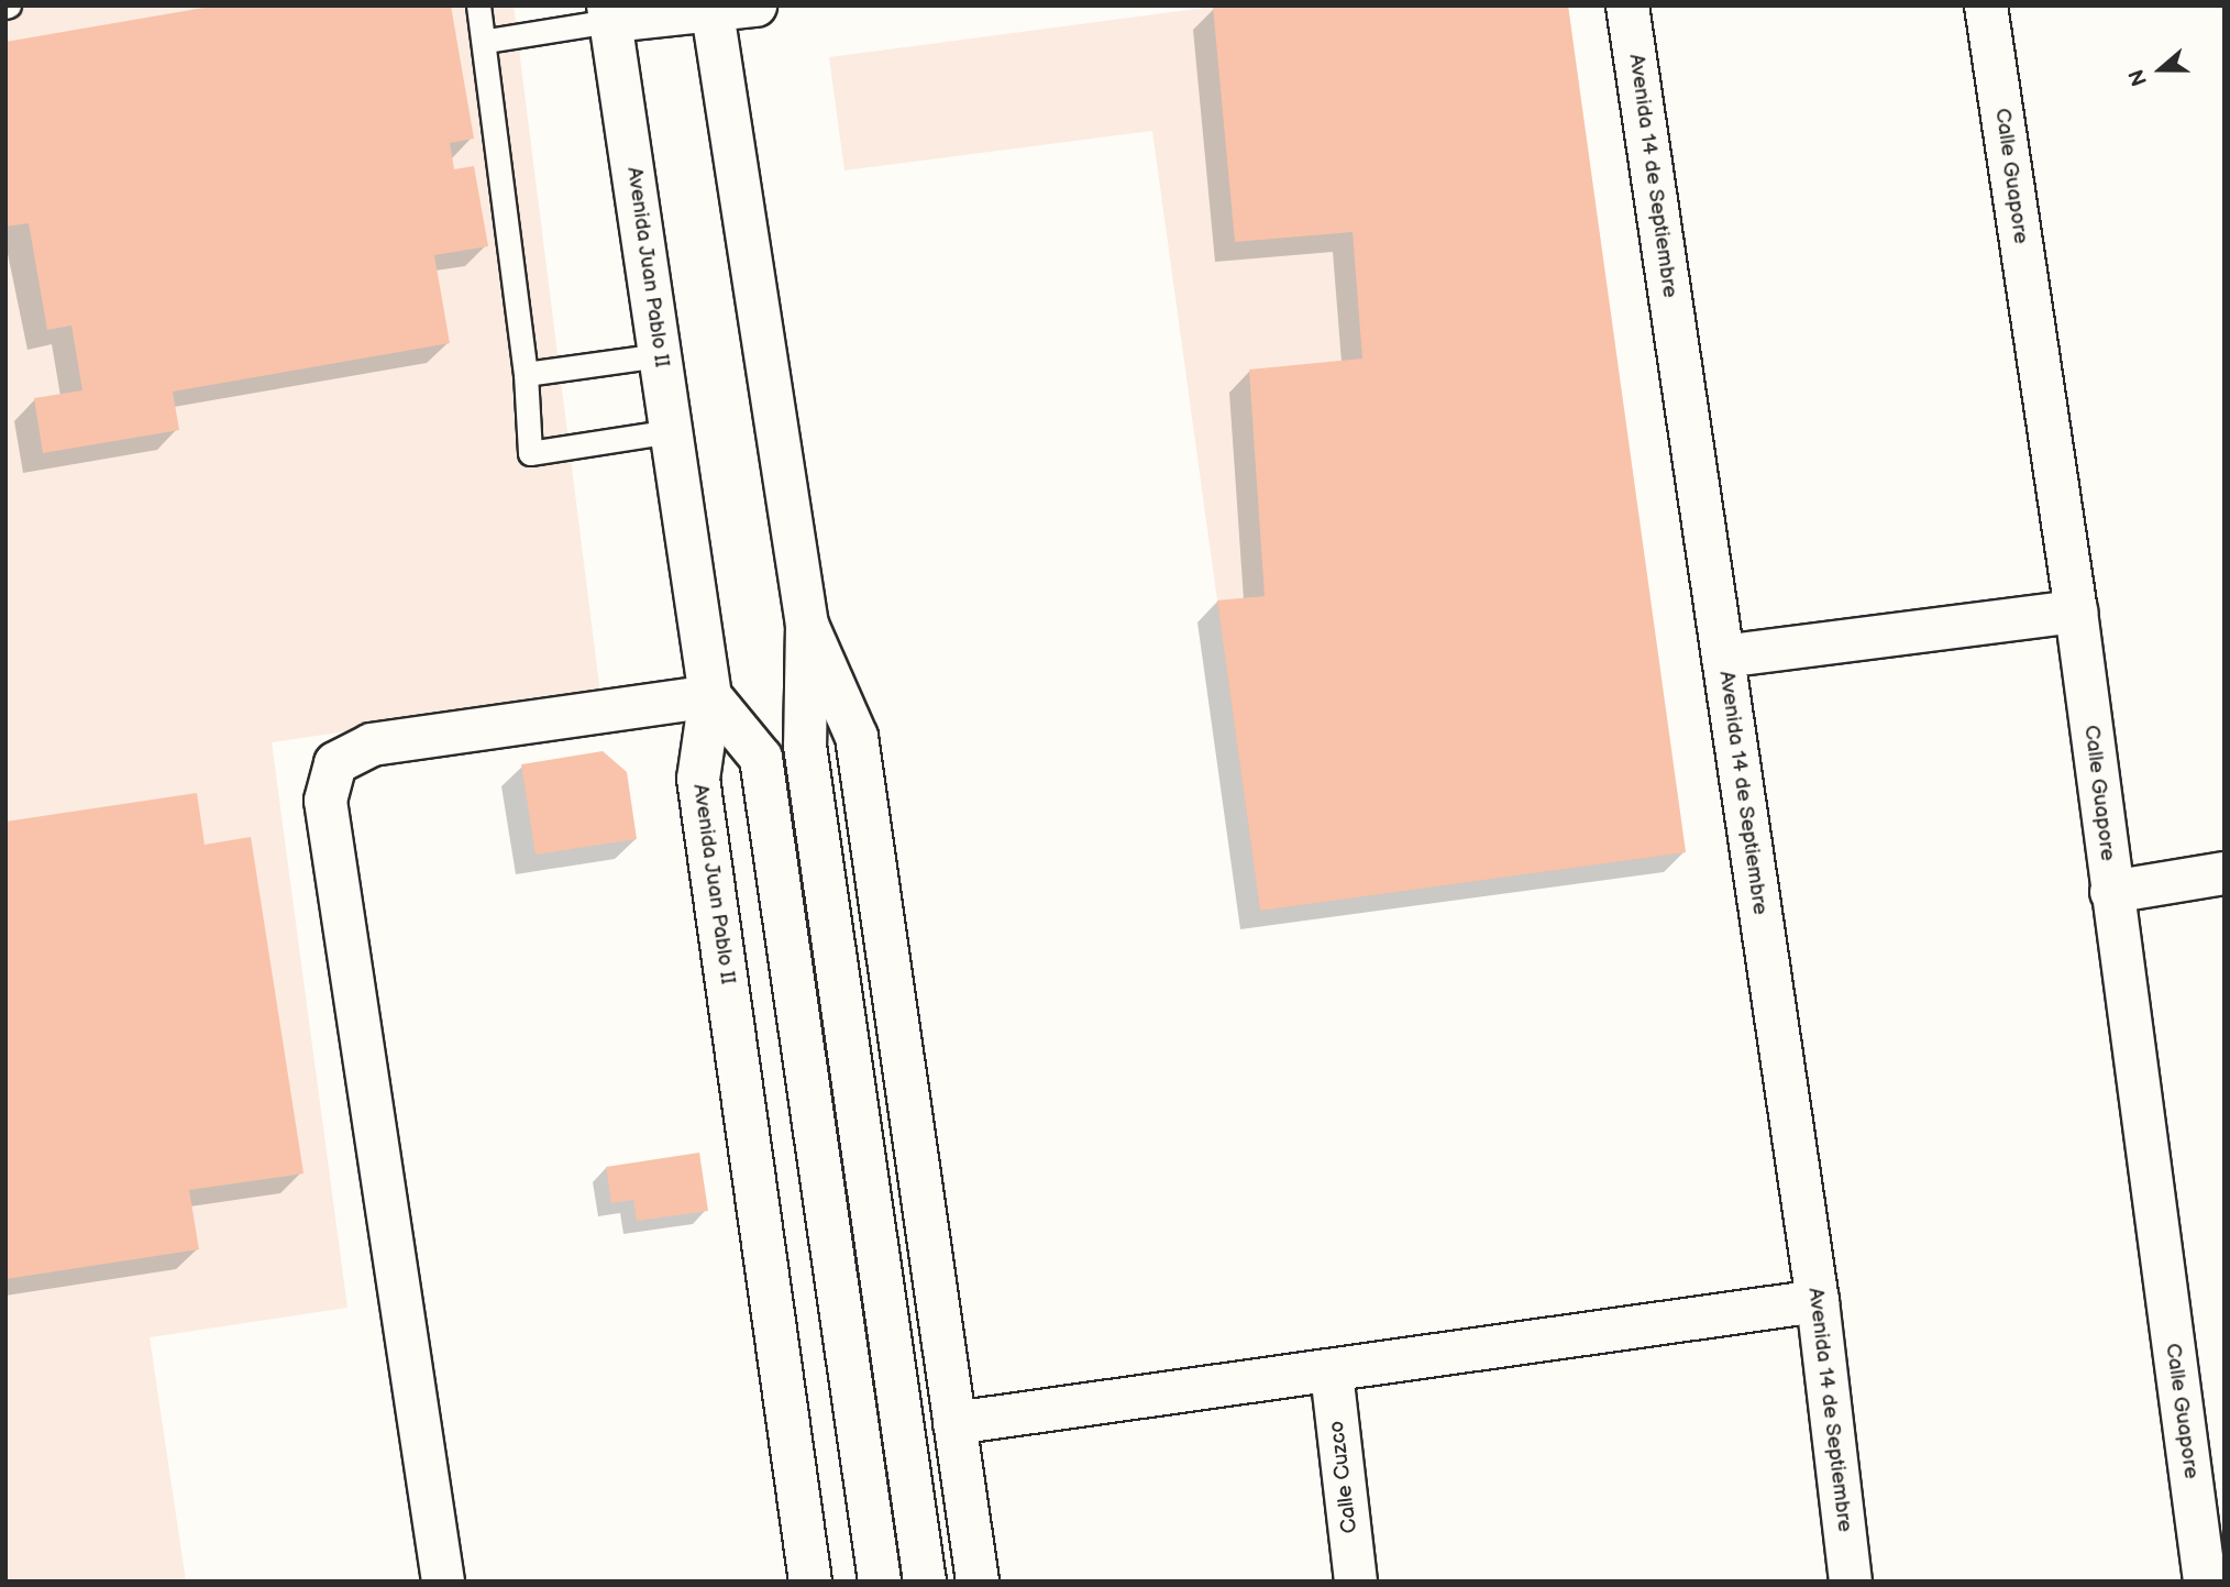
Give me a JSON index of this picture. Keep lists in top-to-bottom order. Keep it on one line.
{"streets":{"main road":["Avenida 14 de Septiembre","Calle Guapore","Avenida Juan Pablo II","Calle Cuzco"]},"north":"left"}
